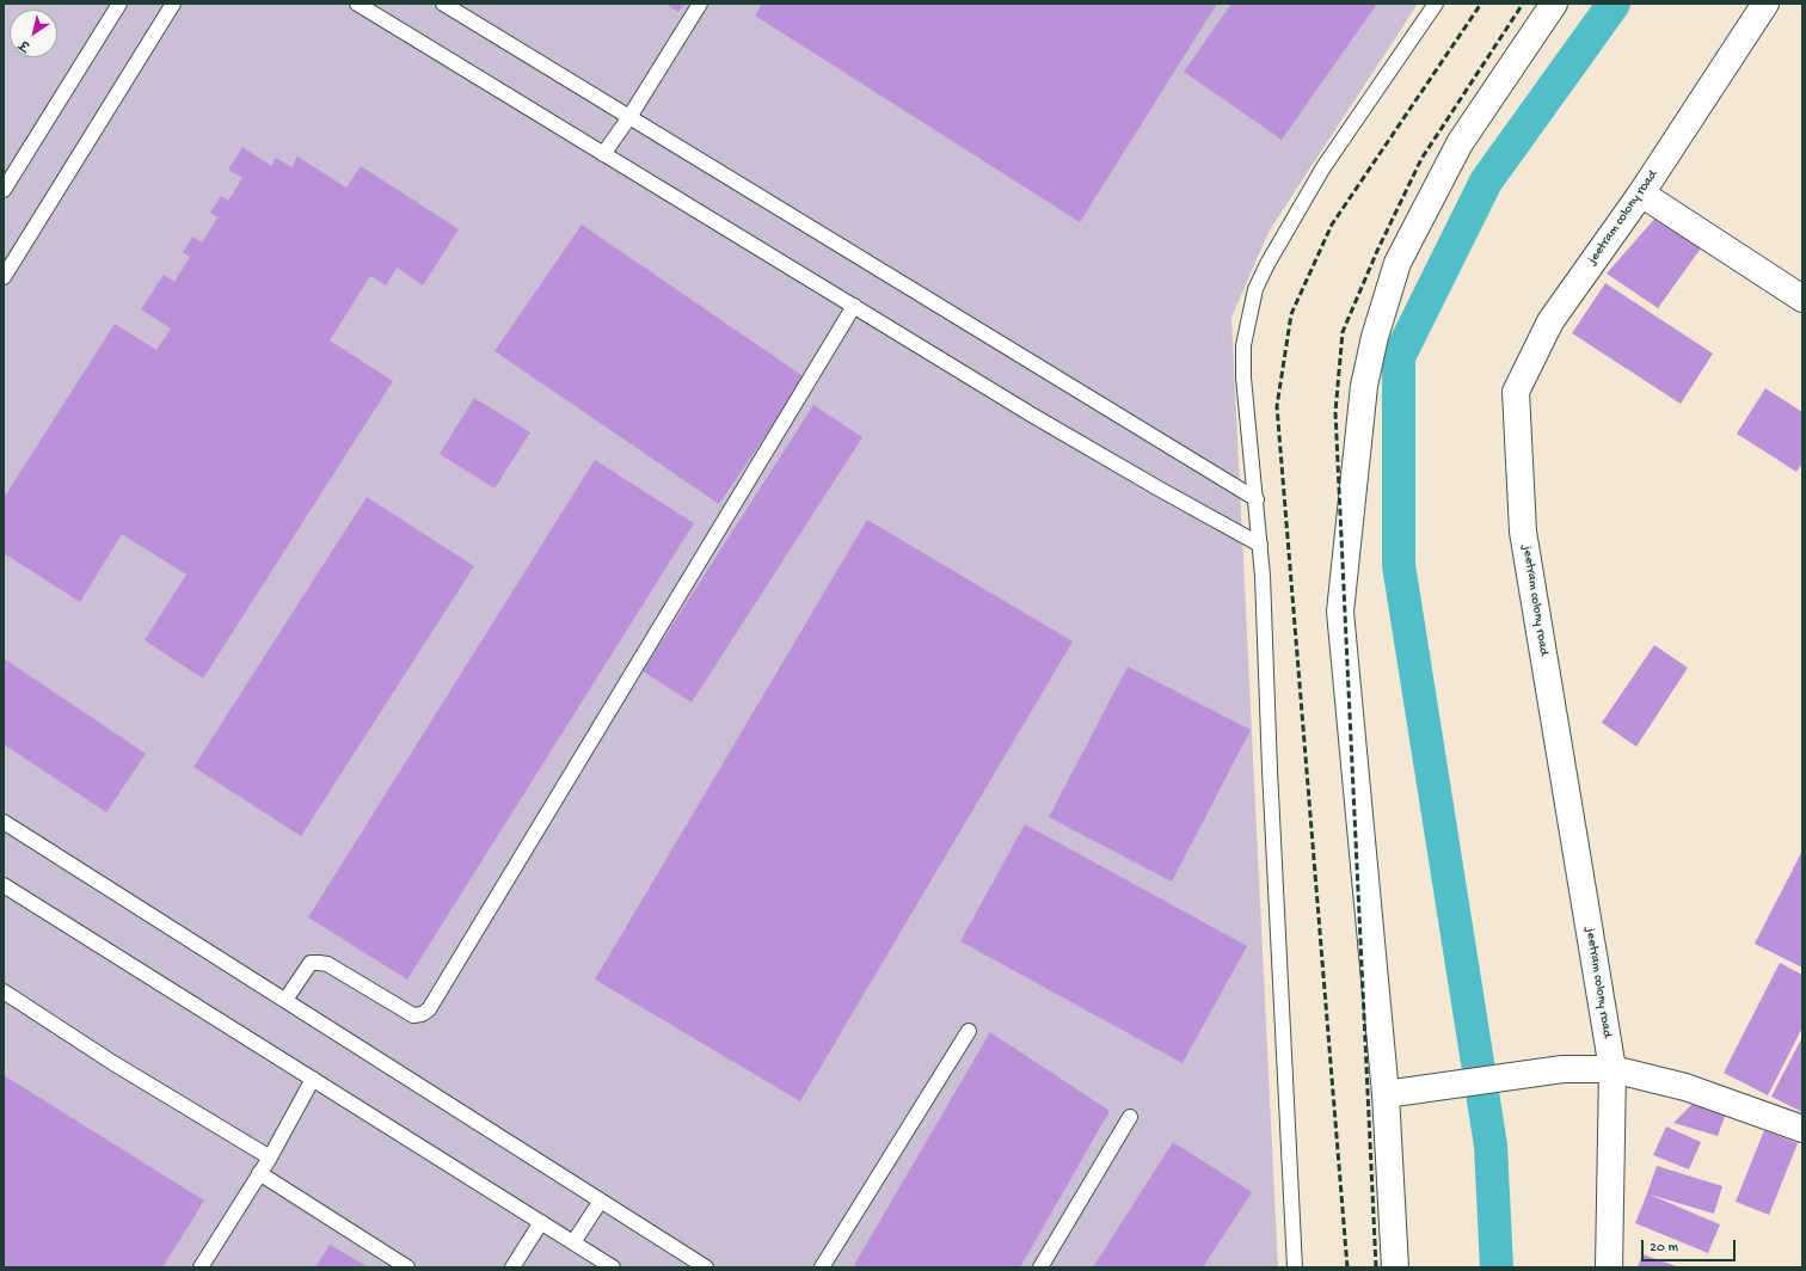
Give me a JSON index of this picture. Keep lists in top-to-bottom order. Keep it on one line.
{"streets":{"street":["jeetram colony road"]},"scale_bar":"20 m","north":"bottom left"}
